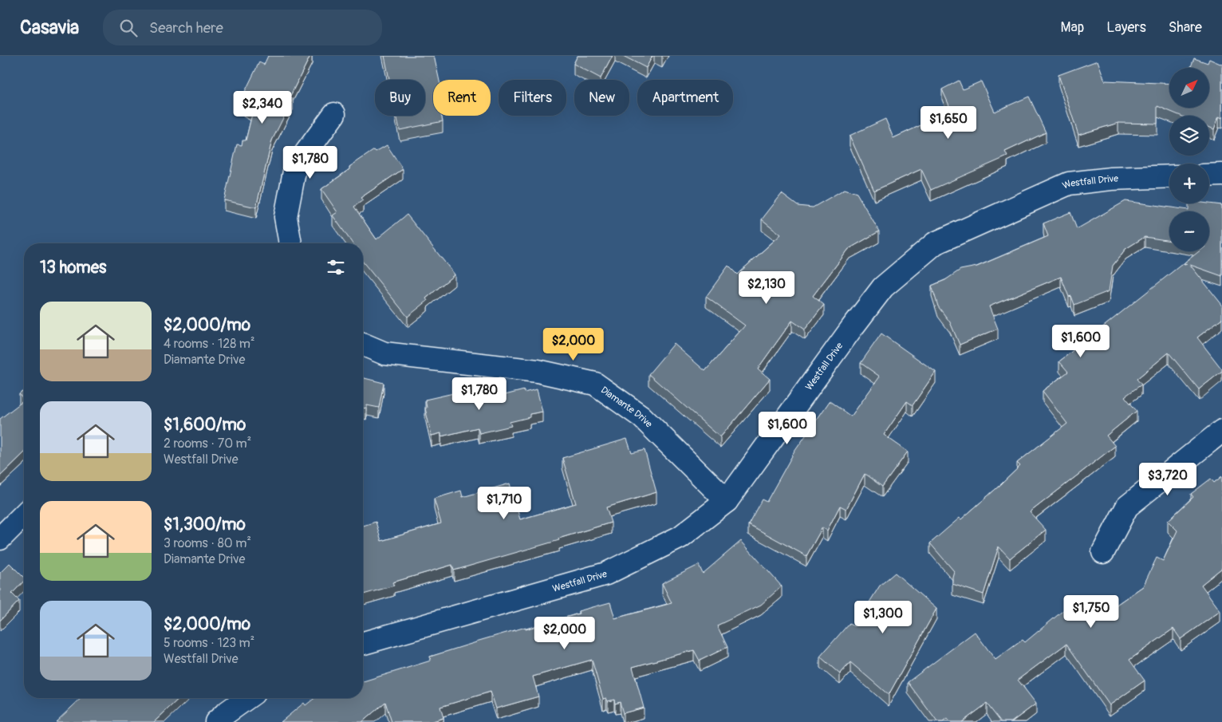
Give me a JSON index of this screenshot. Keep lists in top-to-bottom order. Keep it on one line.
{"streets":{"street":["Westfall Drive","Diamante Drive"]},"crossings":[["Westfall Drive","Diamante Drive"]],"north":"top right","page":{"header":"Casavia","search":"Search here","nav":["Map","Layers","Share"],"map_buttons":["+","−"],"chip":["Buy","Rent","Filters","New","Apartment"],"price":["$2,340","$1,650","$1,780","$2,130","$1,600","$2,000","$1,780","$1,600","$3,720","$1,710","$1,750","$1,300","$2,000"],"heading":"13 homes","list":[{"name":"$2,000/mo","note":"4 rooms · 128 m² · Diamante Drive"},{"name":"$1,600/mo","note":"2 rooms · 70 m² · Westfall Drive"},{"name":"$1,300/mo","note":"3 rooms · 80 m² · Diamante Drive"},{"name":"$2,000/mo","note":"5 rooms · 123 m² · Westfall Drive"}]}}
